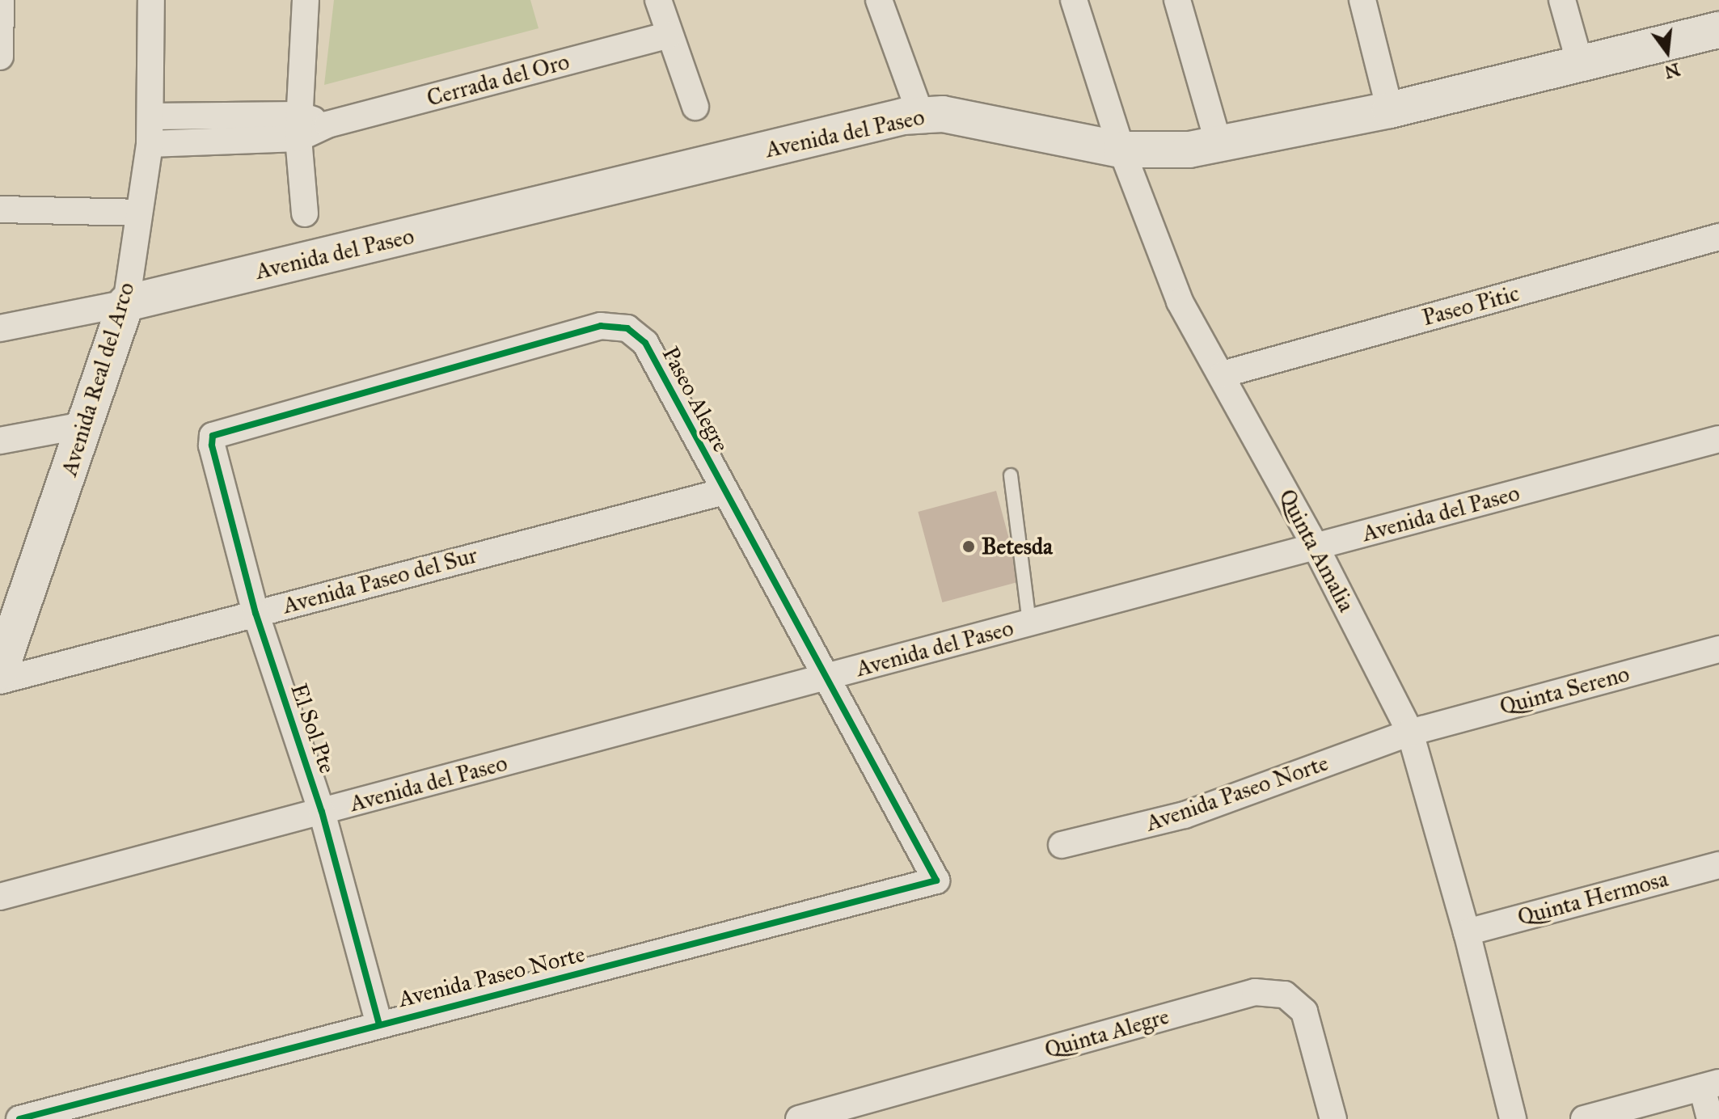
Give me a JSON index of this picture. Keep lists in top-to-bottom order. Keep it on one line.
{"streets":{"street":["Cerrada del Oro","Avenida del Paseo","Paseo Pitic","Avenida Real del Arco","Paseo Alegre","Quinta Amalia","Avenida Paseo del Sur","Quinta Sereno","El Sol Pte","Avenida Paseo Norte","Quinta Hermosa","Quinta Alegre"]},"crossings":[["Cerrada del Oro","Avenida Real del Arco"],["Avenida del Paseo","Avenida Real del Arco"],["Avenida del Paseo","Paseo Alegre"],["Avenida del Paseo","Quinta Amalia"],["Avenida del Paseo","El Sol Pte"],["Paseo Pitic","Quinta Amalia"],["Paseo Alegre","Avenida Paseo del Sur"],["Paseo Alegre","El Sol Pte"],["Paseo Alegre","Avenida Paseo Norte"],["Quinta Amalia","Quinta Sereno"],["Quinta Amalia","Avenida Paseo Norte"],["Quinta Amalia","Quinta Hermosa"],["Avenida Paseo del Sur","El Sol Pte"],["Quinta Sereno","Avenida Paseo Norte"],["El Sol Pte","Avenida Paseo Norte"]],"places":["Betesda"],"north":"bottom"}
